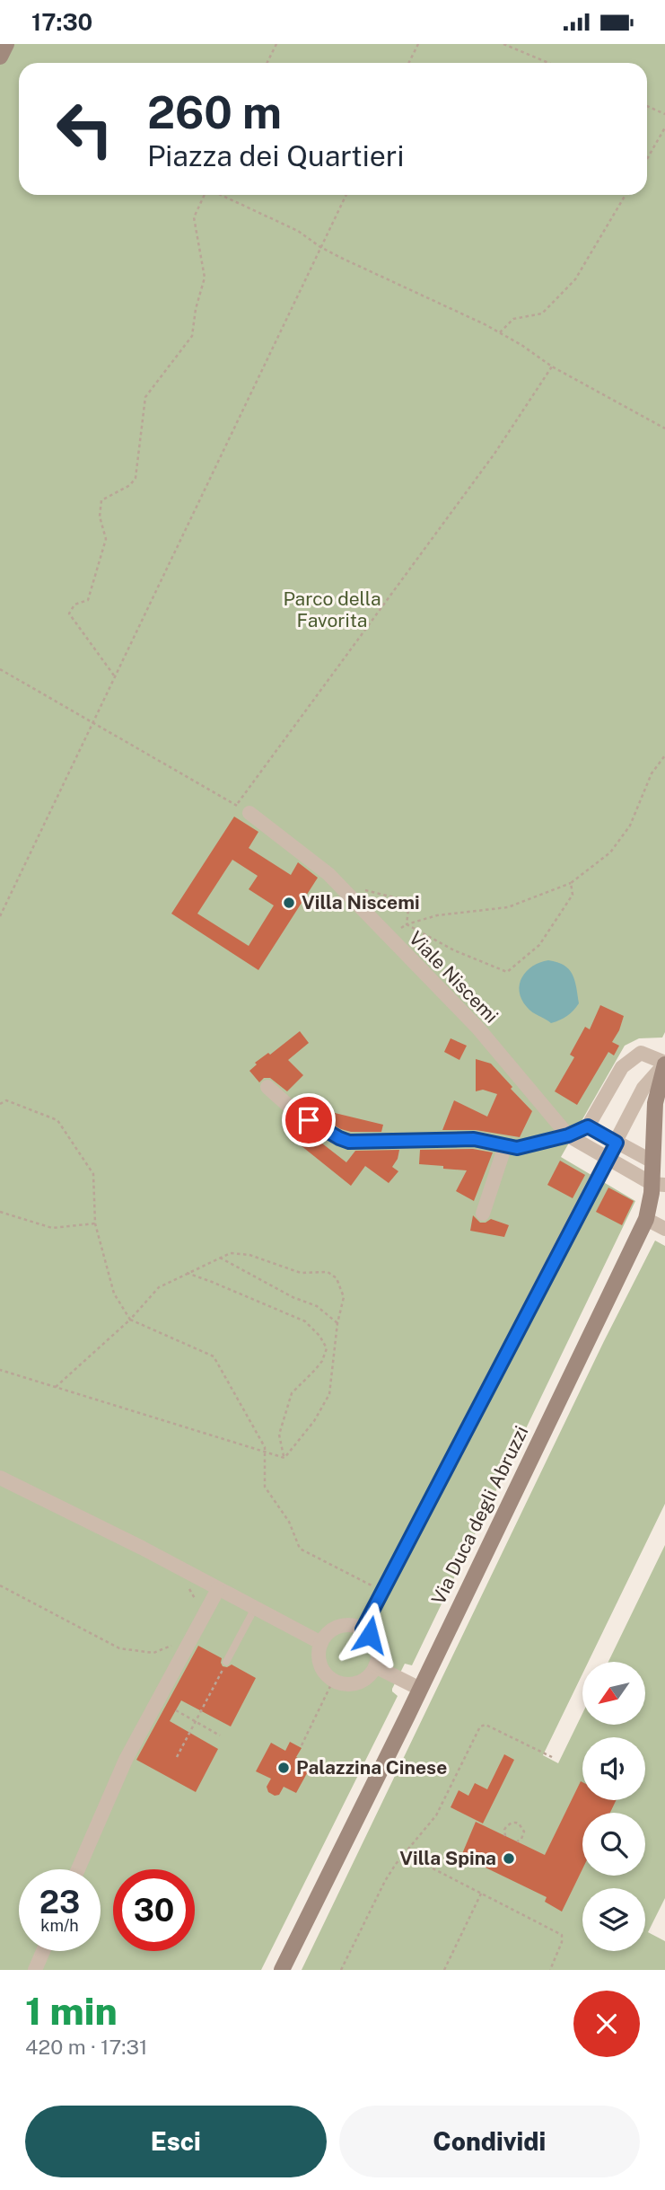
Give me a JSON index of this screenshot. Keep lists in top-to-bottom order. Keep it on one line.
{"streets":{"street":["Viale Niscemi","Via Duca degli Abruzzi"]},"crossings":[["Viale Niscemi","Via Duca degli Abruzzi"]],"parks":["Parco della Favorita"],"places":["Villa Niscemi","Palazzina Cinese","Villa Spina"],"north":"bottom left","page":{"status":"17:30","turn":["260 m","Piazza dei Quartieri"],"speed":"23 km/h","limit":"30","heading":["1 min","420 m · 17:31"],"buttons":["Esci","Condividi"]}}
